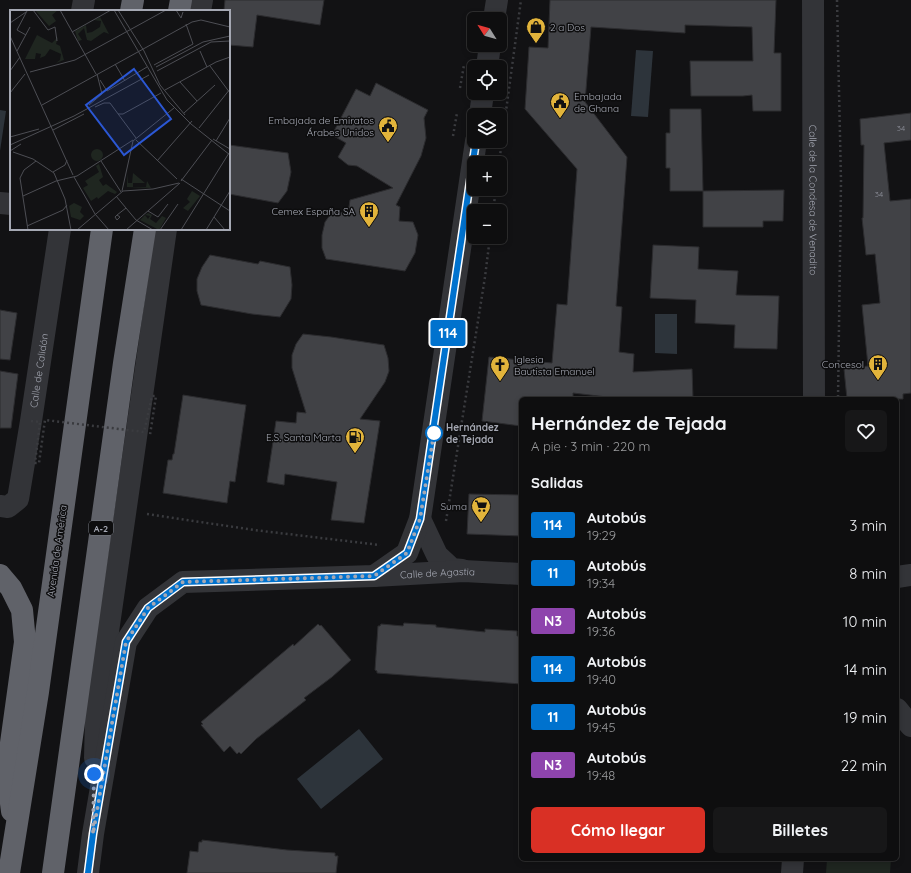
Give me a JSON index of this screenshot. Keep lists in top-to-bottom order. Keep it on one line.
{"streets":{"highway":["A-2","Avenida de América"],"street":["Calle de la Condesa de Venadito","Calle de Calidón","Calle de Agastia"]},"places":{"shop":["2 a Dos"],"public building":["Embajada de Ghana","Embajada de Emiratos Árabes Unidos"],"building":["Cemex España SA","Concesol"],"church":["Iglesia Bautista Emanuel"],"other":["Hernández de Tejada"],"fuel station":["E.S. Santa Marta"],"supermarket":["Suma"]},"lines":["bus line 114"],"house_numbers":["34","34"],"north":"top left","page":{"on_map":"114","map_buttons":["+","−"],"heading":[["Hernández de Tejada","A pie · 3 min · 220 m"],"Salidas"],"list":[{"mark":"114","name":"Autobús","note":"19:29","value":"3 min"},{"mark":"11","name":"Autobús","note":"19:34","value":"8 min"},{"mark":"N3","name":"Autobús","note":"19:36","value":"10 min"},{"mark":"114","name":"Autobús","note":"19:40","value":"14 min"},{"mark":"11","name":"Autobús","note":"19:45","value":"19 min"},{"mark":"N3","name":"Autobús","note":"19:48","value":"22 min"}],"buttons":["Cómo llegar","Billetes"]}}
